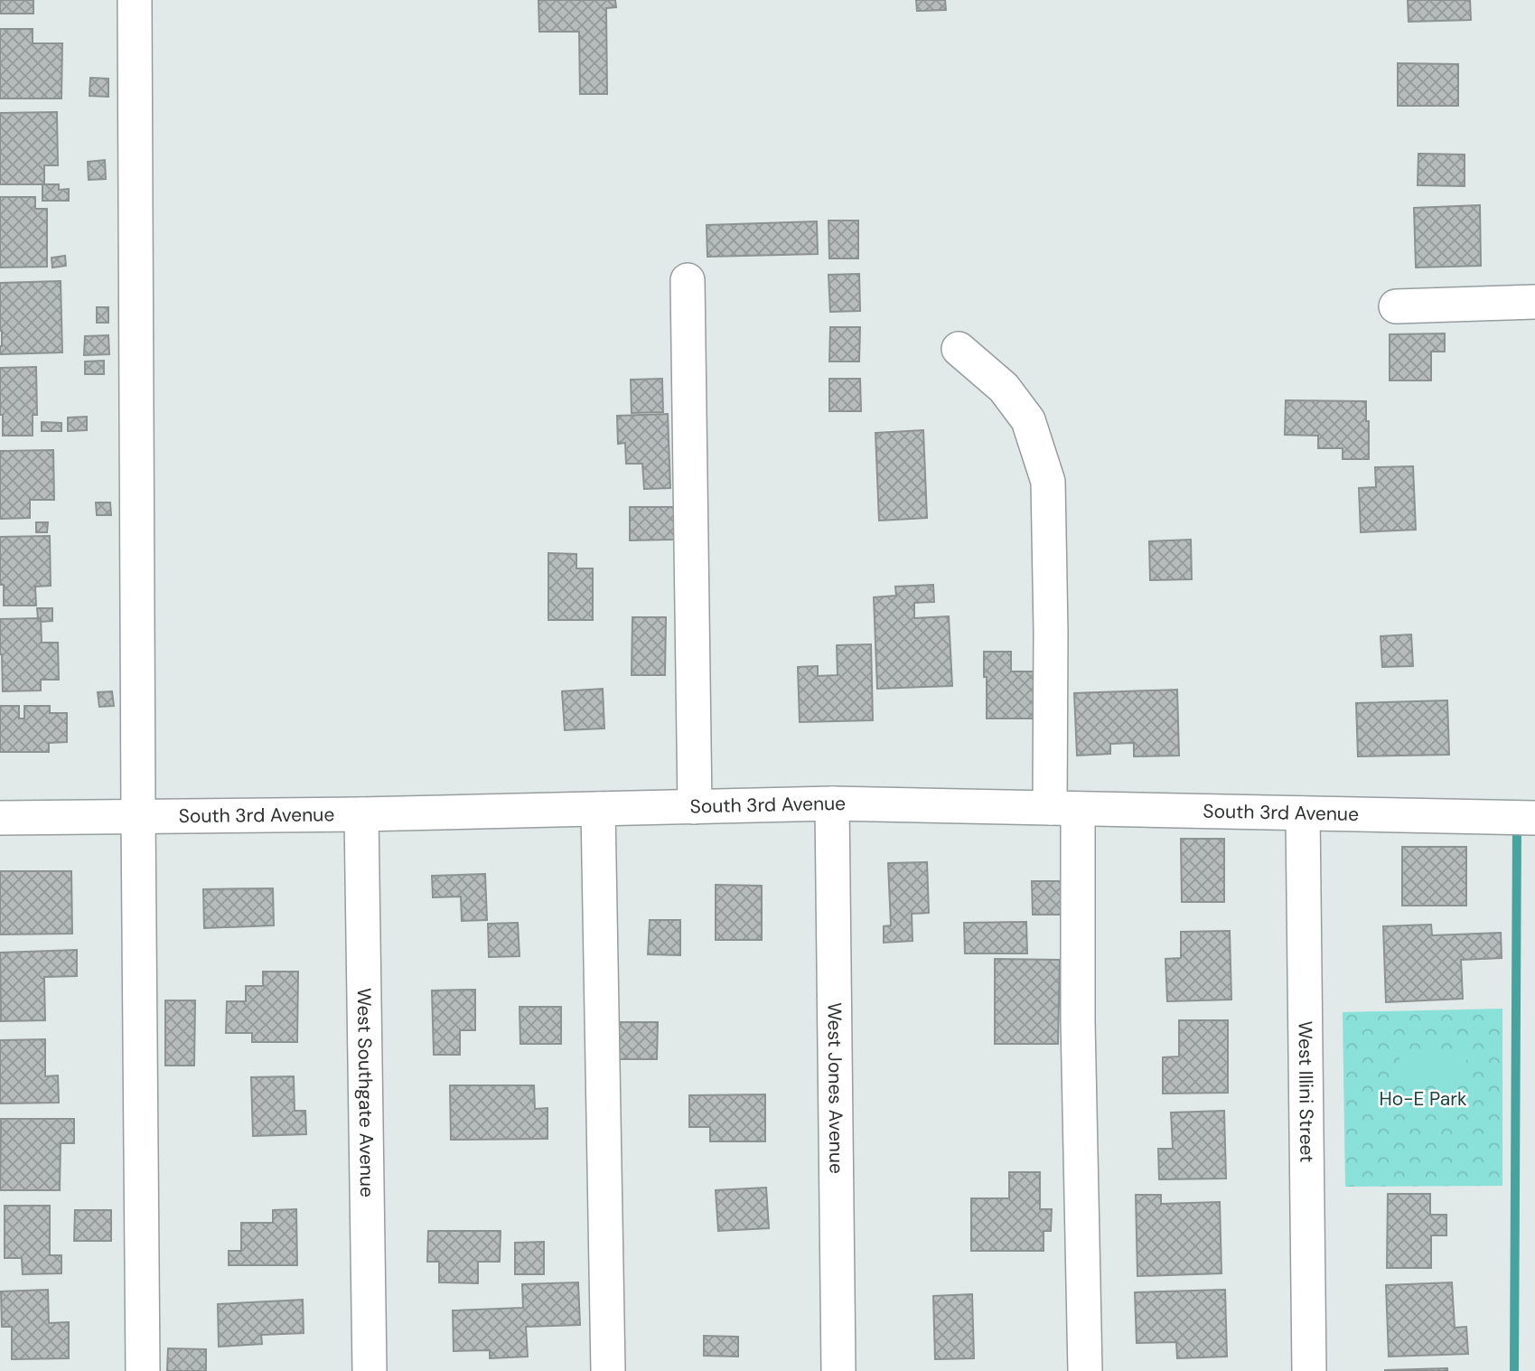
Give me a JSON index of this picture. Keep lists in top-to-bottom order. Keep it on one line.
{"streets":{"street":["South 3rd Avenue","West Jones Avenue","West Illini Street","West Southgate Avenue"]},"crossings":[["South 3rd Avenue","West Jones Avenue"],["South 3rd Avenue","West Illini Street"],["South 3rd Avenue","West Southgate Avenue"]],"parks":["Ho-E Park"]}
